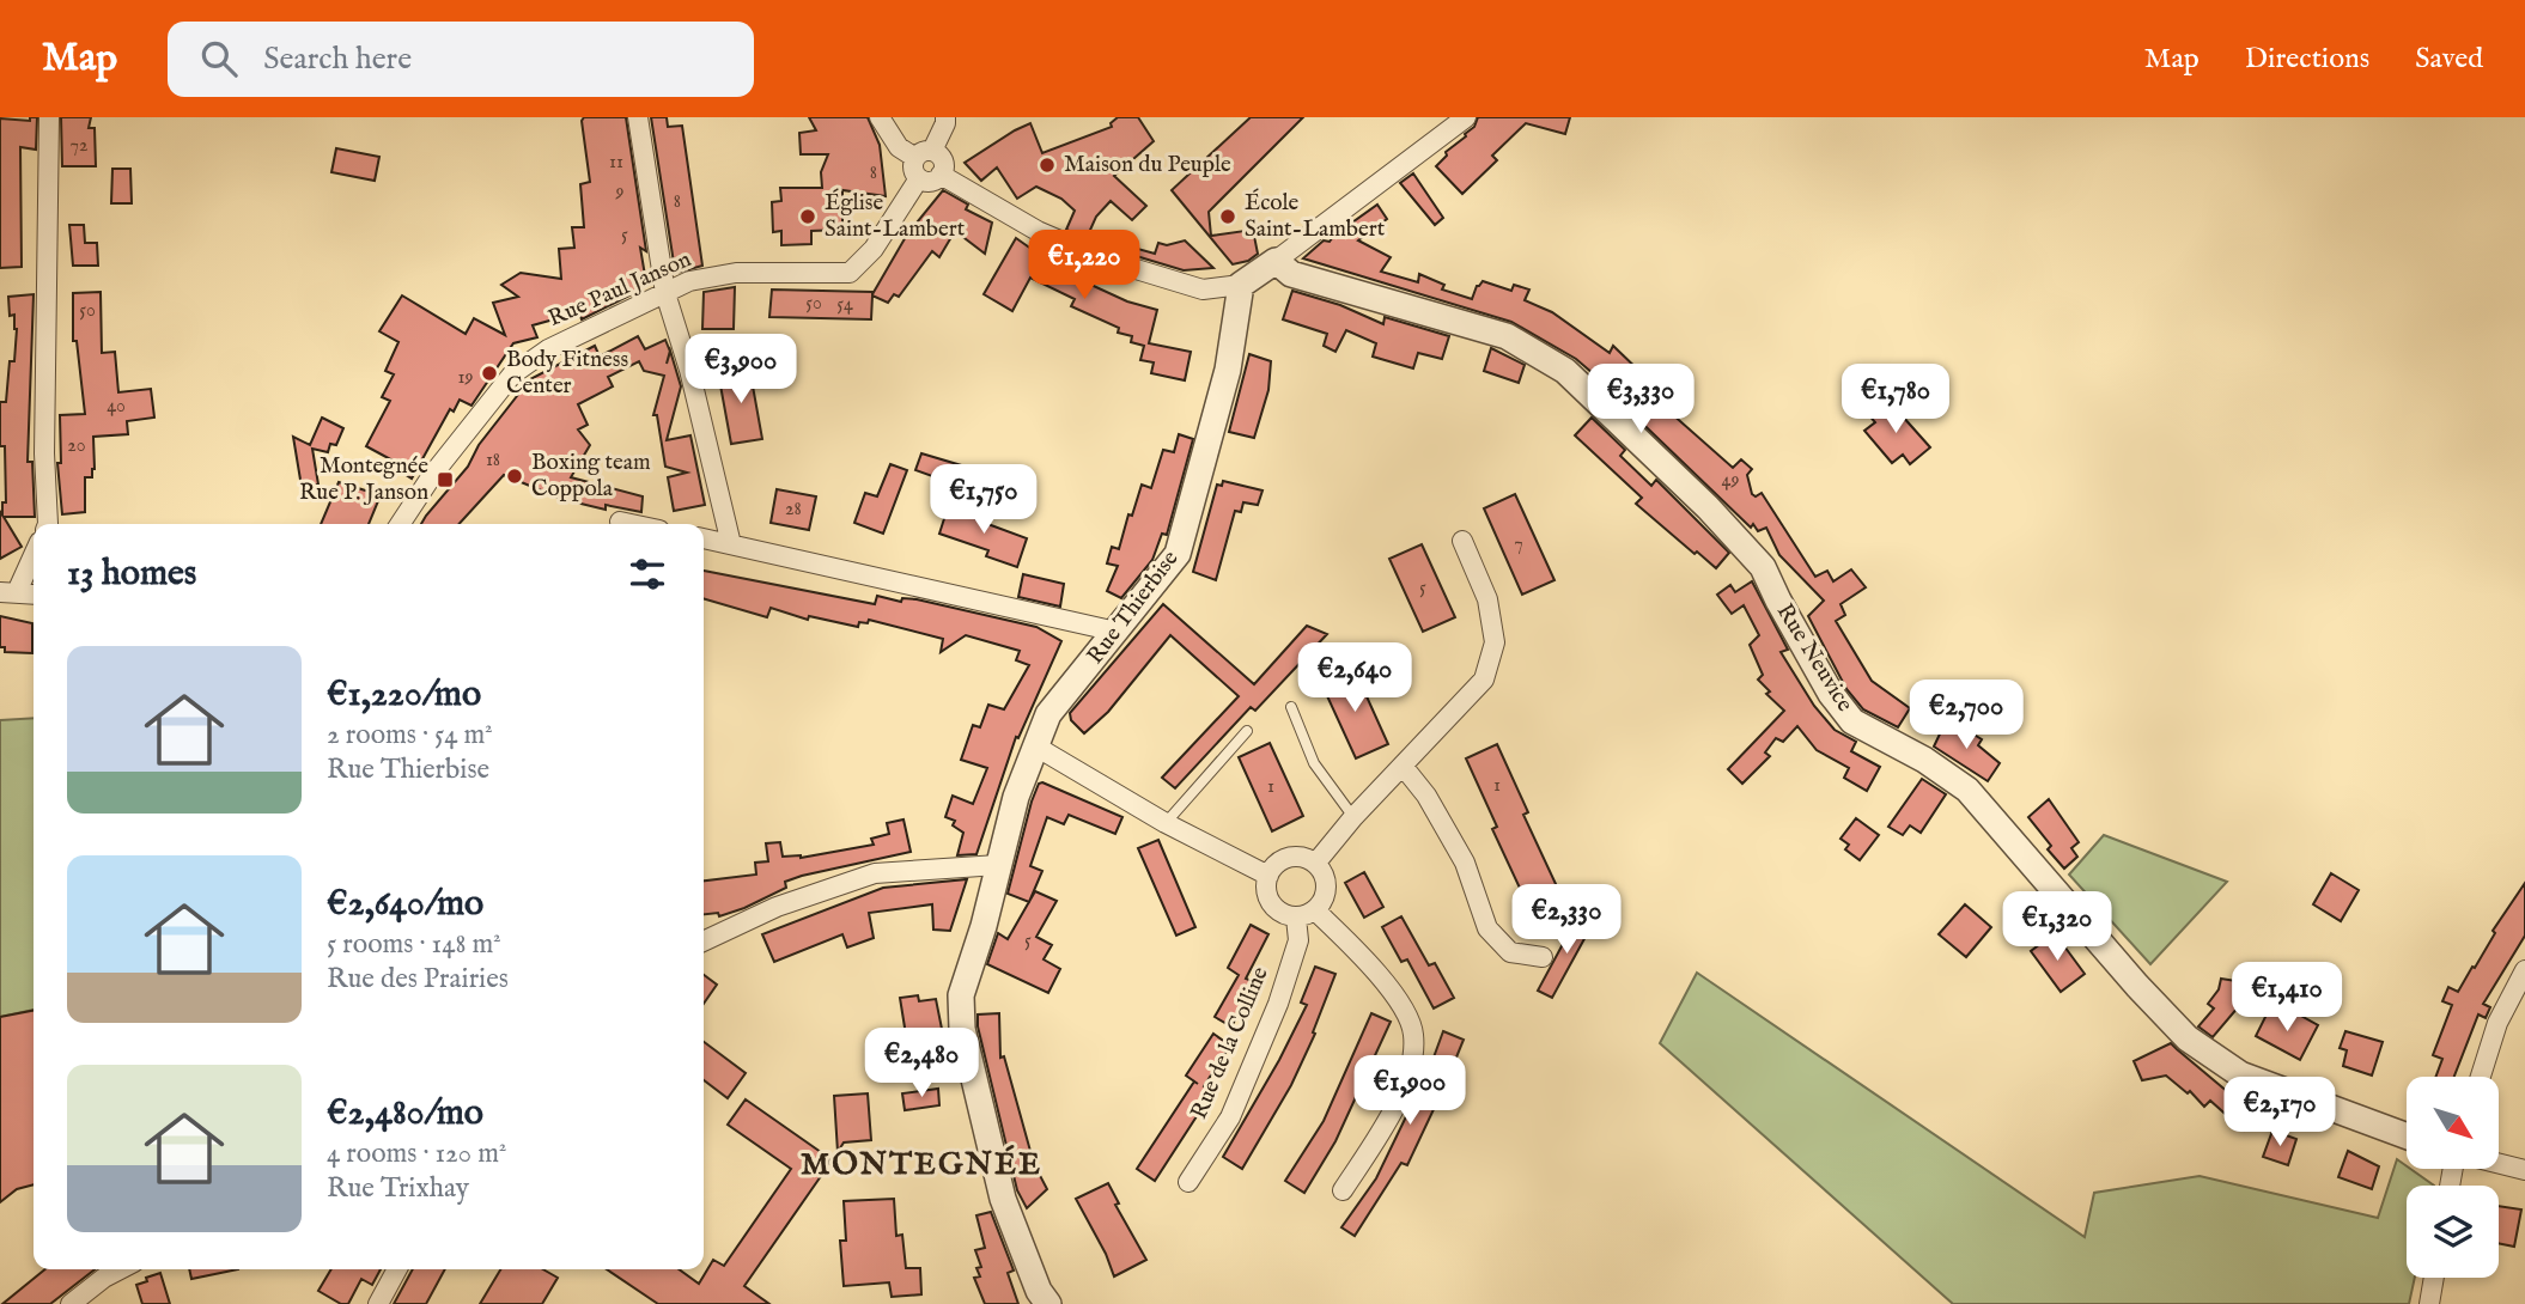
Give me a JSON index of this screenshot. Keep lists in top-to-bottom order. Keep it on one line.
{"streets":{"street":["Rue Paul Janson","Rue Thierbise","Rue Neuvice","Rue de la Colline"]},"districts":["MONTEGNÉE"],"places":{"other":["Maison du Peuple","Église Saint-Lambert","École Saint-Lambert","Body Fitness Center","Boxing team Coppola"],"transit":["Montegnée Rue P. Janson"]},"house_numbers":["72","11","8","9","8","5","50","54","50","19","40","20","18","49","28","7","5","1","1","5"],"north":"bottom right","page":{"header":"Map","search":"Search here","nav":["Map","Directions","Saved"],"price":["€1,220","€3,900","€3,330","€1,780","€1,750","€2,640","€2,700","€2,330","€1,320","€1,410","€2,480","€1,900","€2,170"],"heading":"13 homes","list":[{"name":"€1,220/mo","note":"2 rooms · 54 m² · Rue Thierbise"},{"name":"€2,640/mo","note":"5 rooms · 148 m² · Rue des Prairies"},{"name":"€2,480/mo","note":"4 rooms · 120 m² · Rue Trixhay"}]}}
